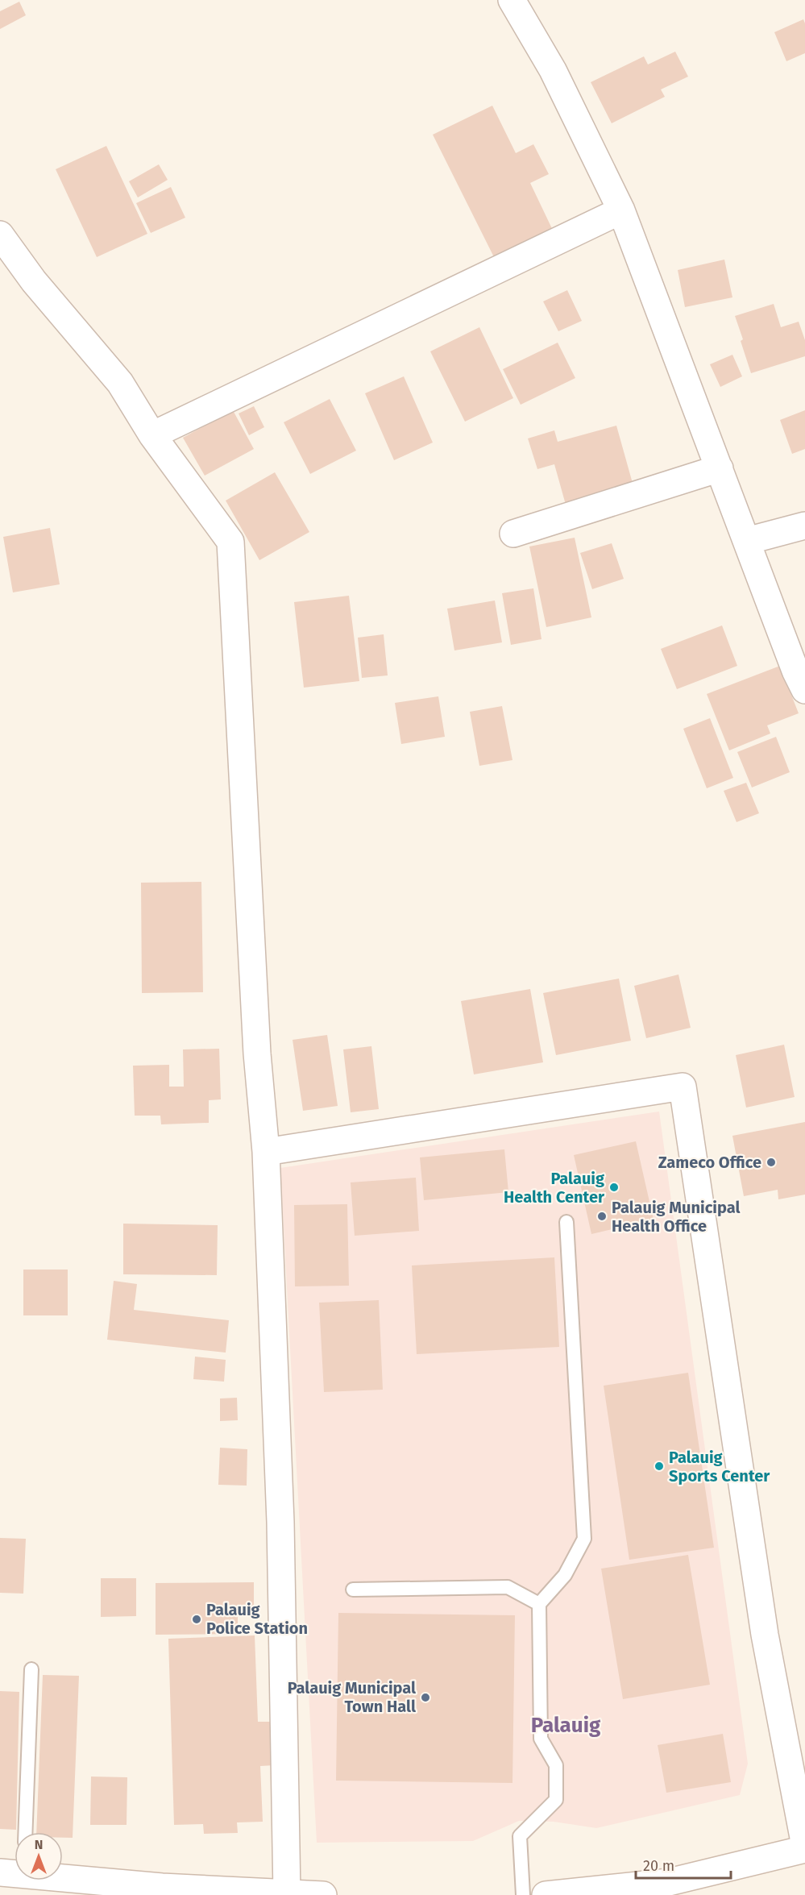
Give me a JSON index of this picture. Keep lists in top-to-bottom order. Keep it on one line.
{"districts":["Palauig"],"places":["Zameco Office","Palauig Health Center","Palauig Municipal Health Office","Palauig Sports Center","Palauig Police Station","Palauig Municipal Town Hall"],"scale_bar":"20 m","north":"top"}
